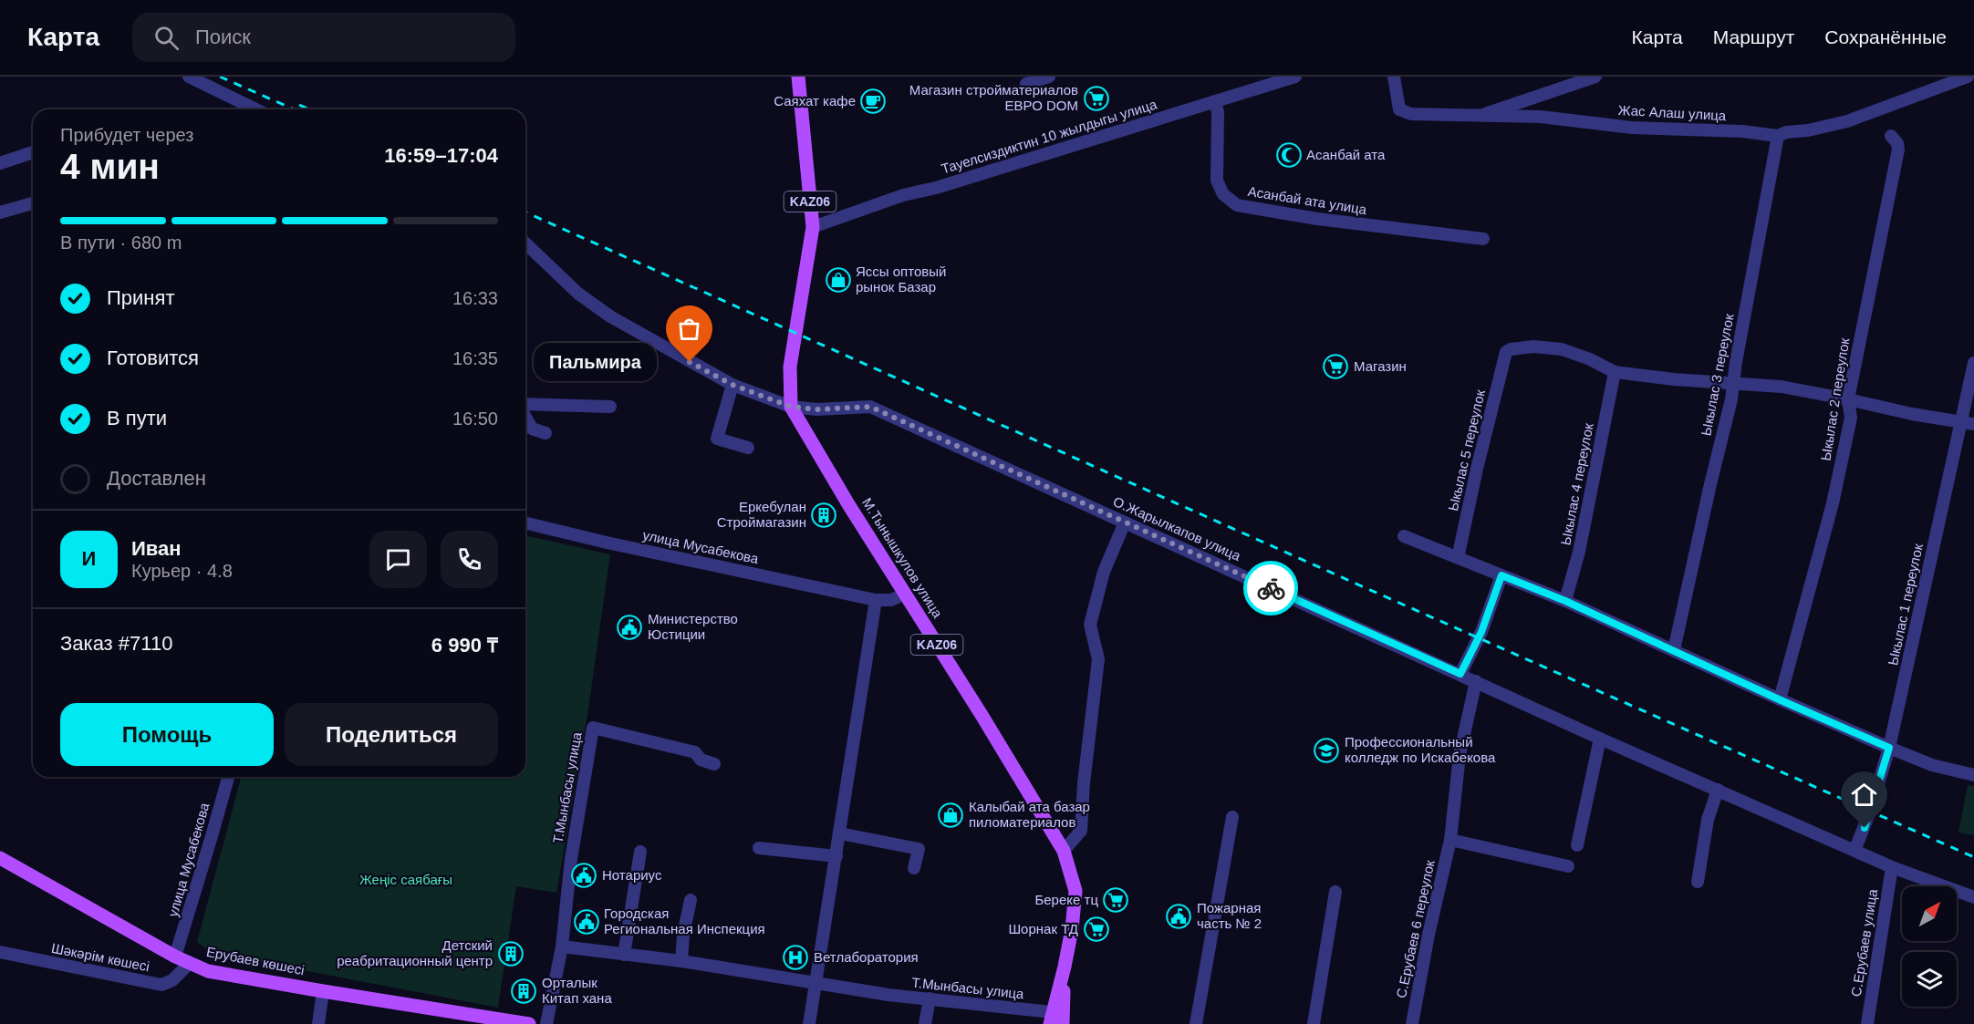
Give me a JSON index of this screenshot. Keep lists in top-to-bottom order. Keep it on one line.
{"streets":{"main road":["KАZ06","М.Тынышкулов улица","Ерубаев көшесі"],"street":["Жас Алаш улица","Тауелсиздиктин 10 жылдыгы улица","Асанбай ата улица","Ыкылас 3 переулок","Ыкылас 2 переулок","Ыкылас 5 переулок","Ыкылас 4 переулок","О.Жарылкапов улица","улица Мусабекова","Ыкылас 1 переулок","Т.Мынбасы улица","С.Ерубаев 6 переулок","С.Ерубаев улица","Шәкәрім көшесі"]},"crossings":[["Жас Алаш улица","Ыкылас 3 переулок"],["Тауелсиздиктин 10 жылдыгы улица","Асанбай ата улица"],["Тауелсиздиктин 10 жылдыгы улица","KАZ06"],["KАZ06","О.Жарылкапов улица"],["KАZ06","М.Тынышкулов улица"],["Ыкылас 5 переулок","Ыкылас 4 переулок"],["О.Жарылкапов улица","М.Тынышкулов улица"],["О.Жарылкапов улица","Ыкылас 1 переулок"],["О.Жарылкапов улица","С.Ерубаев 6 переулок"],["О.Жарылкапов улица","С.Ерубаев улица"],["улица Мусабекова","Ерубаев көшесі"],["М.Тынышкулов улица","Т.Мынбасы улица"],["Шәкәрім көшесі","Ерубаев көшесі"]],"parks":["Жеңіс саябағы"],"places":{"supermarket":["Магазин стройматериалов ЕВРО DOM","Магазин","Береке тц","Шорнак ТД"],"cafe":["Саяхат кафе"],"mosque":["Асанбай ата"],"shop":["Яссы оптовый рынок Базар","Калыбай ата базар пиломатериалов"],"other":["Пальмира"],"building":["Еркебулан Строймагазин","Детский реабритационный центр","Орталык Китап хана"],"public building":["Министерство Юстиции","Нотариус","Пожарная часть № 2","Городская Региональная Инспекция"],"school or university":["Профессиональный колледж по Искабекова"],"hospital":["Ветлаборатория"]},"north":"top right","page":{"header":"Карта","search":"Поиск","nav":["Карта","Маршрут","Сохранённые"],"heading":["4 мин","Прибудет через","16:59–17:04"],"panel":["Иван","Курьер · 4.8","Заказ #7110","6 990 ₸"],"bar":"В пути · 680 m","list":[["Принят","16:33"],["Готовится","16:35"],["В пути","16:50"],"Доставлен"],"bubble":"Пальмира","round":"И","buttons":["Помощь","Поделиться"]}}
